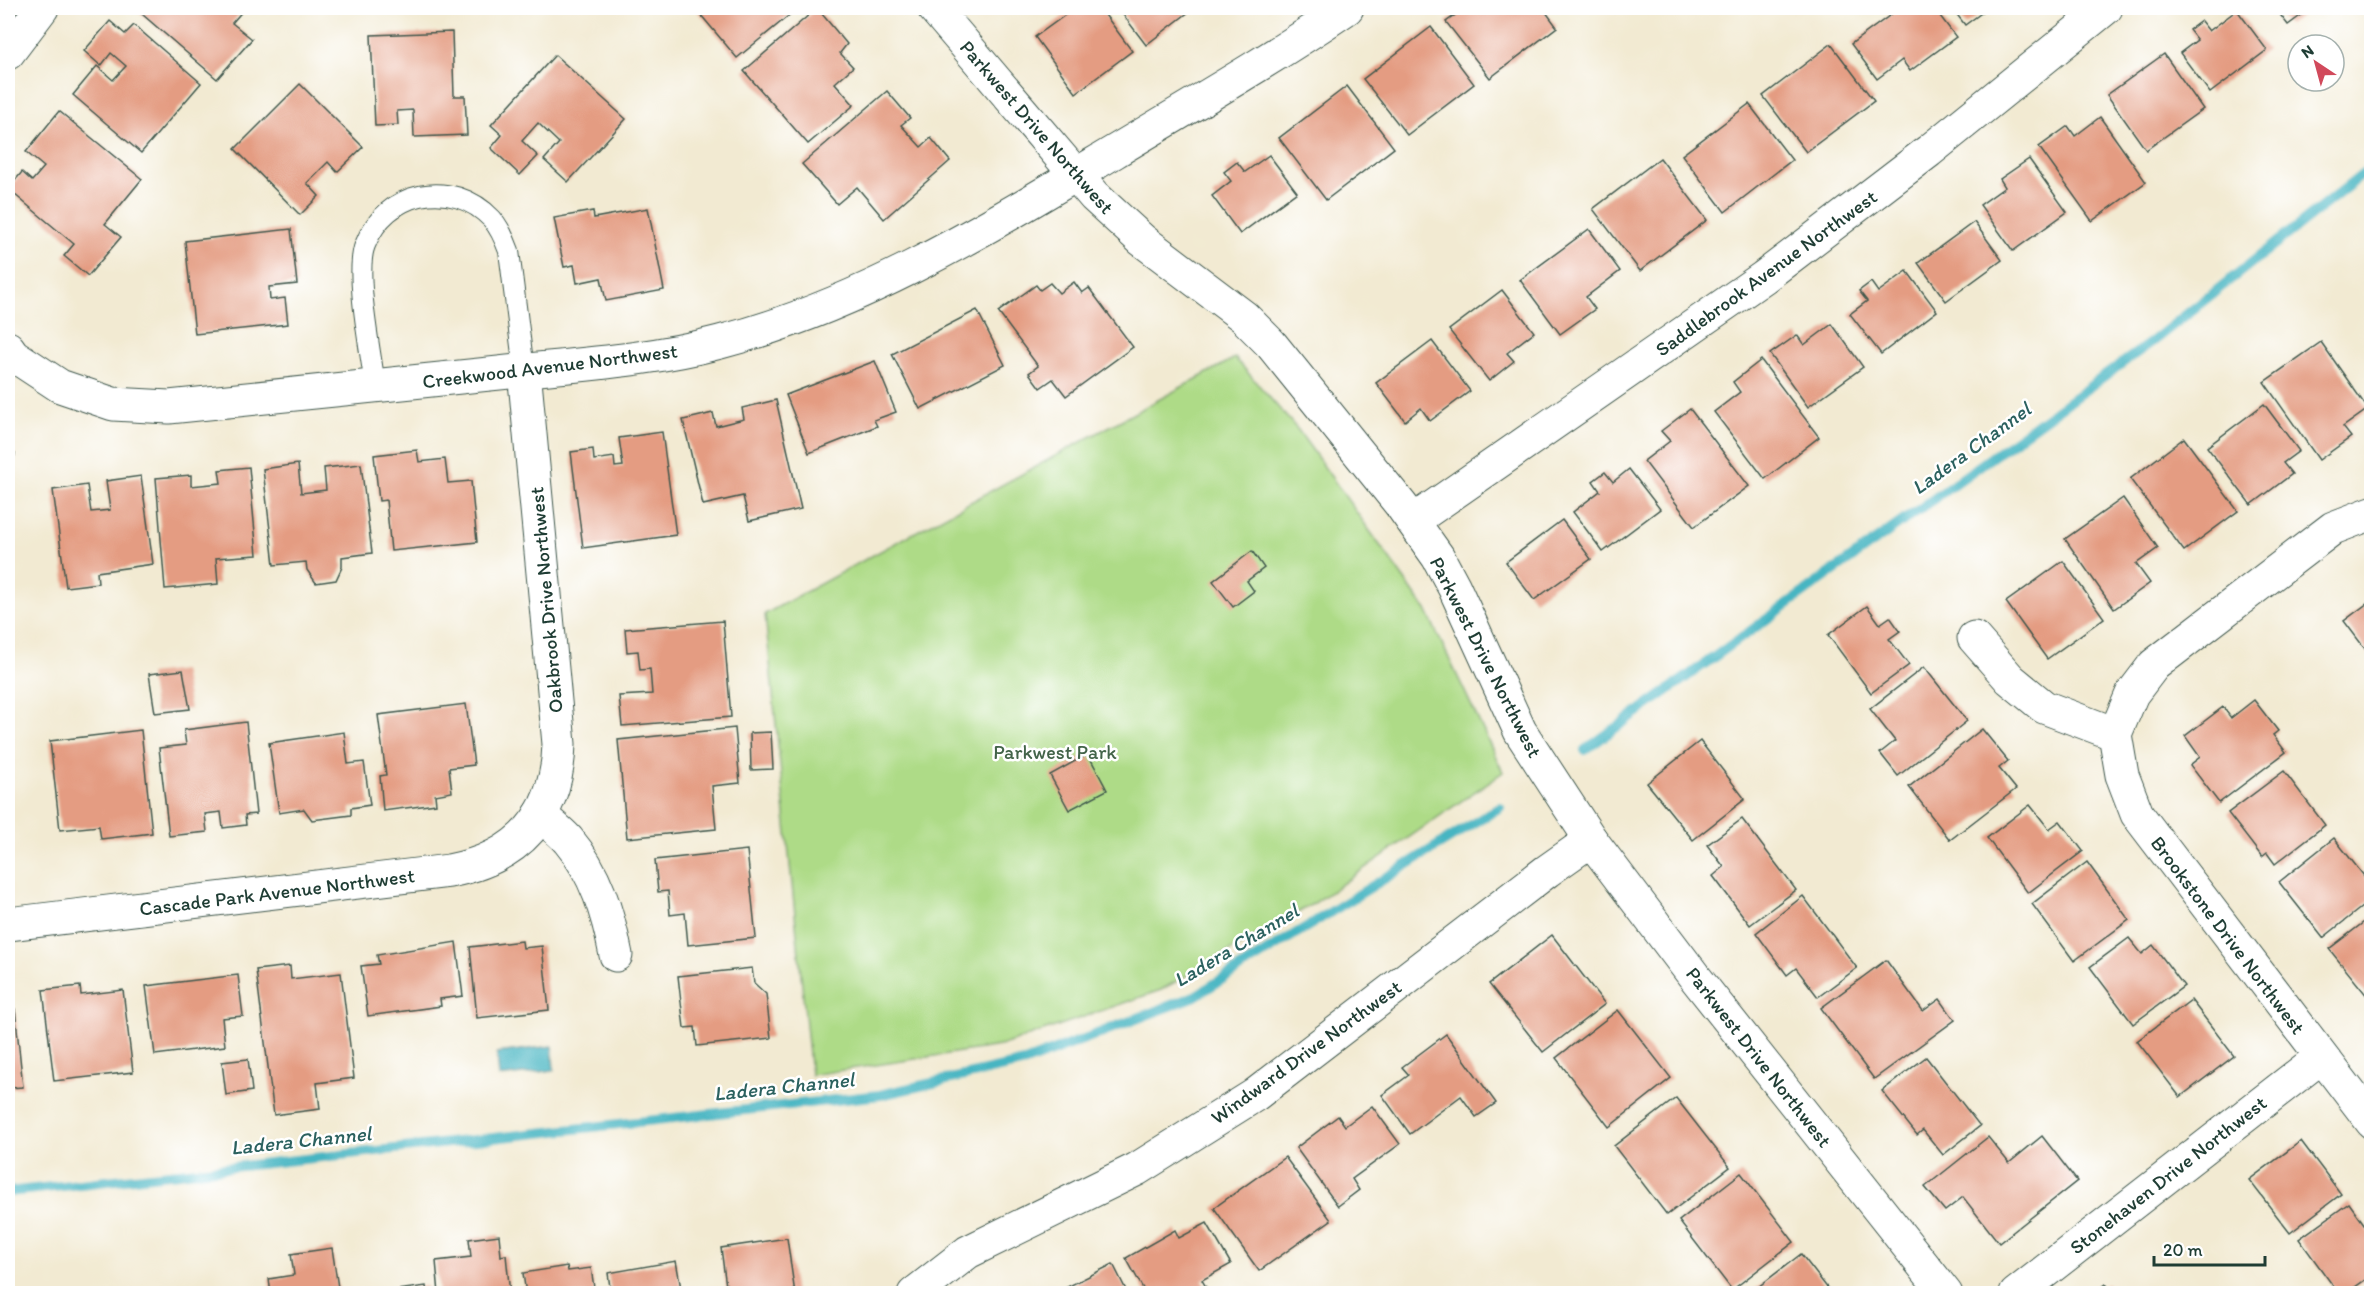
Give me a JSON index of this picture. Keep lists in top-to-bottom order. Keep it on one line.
{"streets":{"street":["Parkwest Drive Northwest","Saddlebrook Avenue Northwest","Creekwood Avenue Northwest","Oakbrook Drive Northwest","Cascade Park Avenue Northwest","Brookstone Drive Northwest","Windward Drive Northwest","Stonehaven Drive Northwest"]},"crossings":[["Parkwest Drive Northwest","Saddlebrook Avenue Northwest"],["Parkwest Drive Northwest","Creekwood Avenue Northwest"],["Parkwest Drive Northwest","Windward Drive Northwest"],["Creekwood Avenue Northwest","Oakbrook Drive Northwest"],["Oakbrook Drive Northwest","Cascade Park Avenue Northwest"],["Brookstone Drive Northwest","Stonehaven Drive Northwest"]],"water":["Ladera Channel"],"parks":["Parkwest Park"],"scale_bar":"20 m","north":"top left"}
